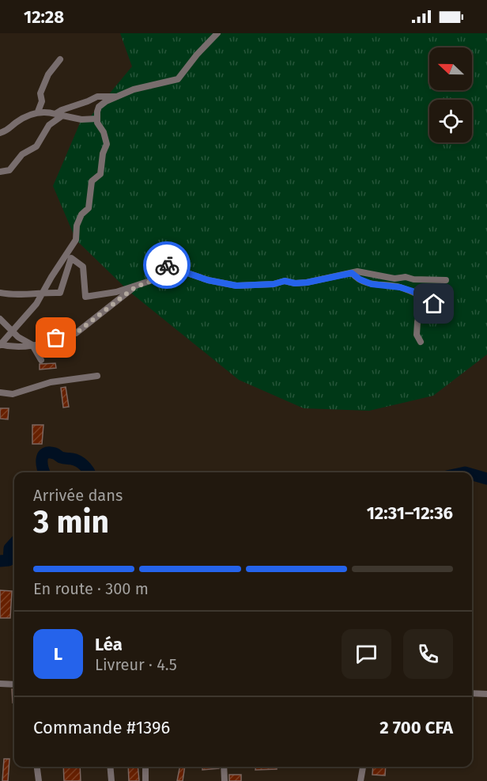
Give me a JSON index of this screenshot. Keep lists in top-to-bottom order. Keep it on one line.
{"north":"left","page":{"status":"12:28","heading":["3 min","Arrivée dans","12:31–12:36"],"panel":["Léa","Livreur · 4.5","Commande #1396","2 700 CFA"],"bar":"En route · 300 m","round":"L"}}
